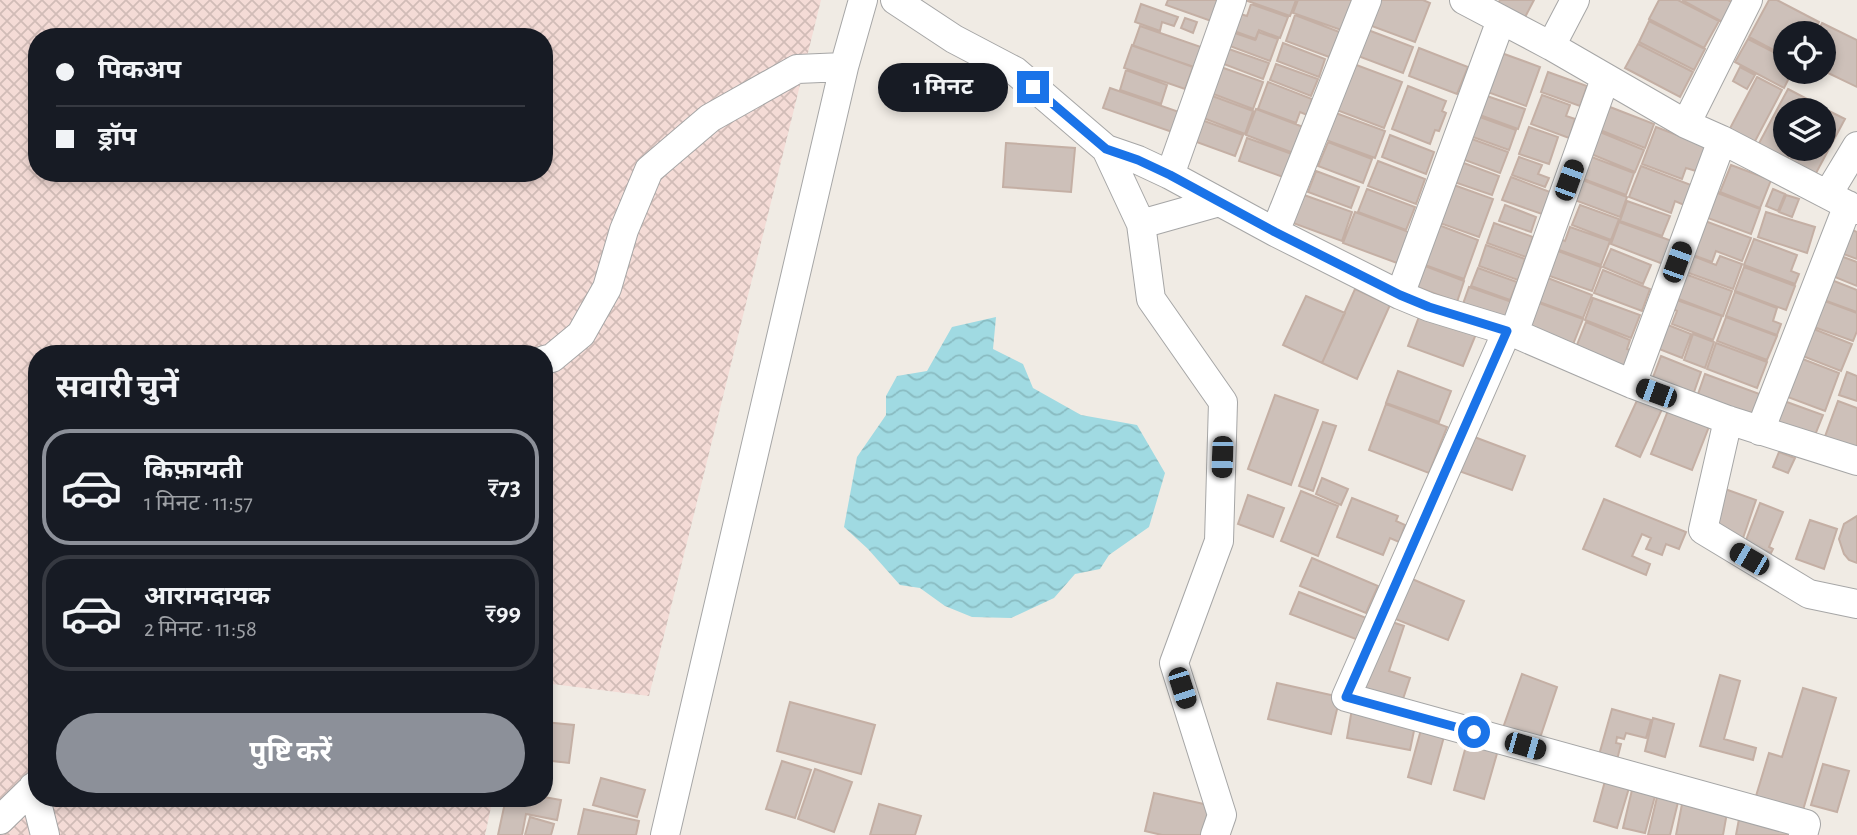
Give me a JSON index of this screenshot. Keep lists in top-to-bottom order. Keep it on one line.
{"page":{"banner":["पिकअप","ड्रॉप"],"bubble":"1 मिनट","heading":"सवारी चुनें","list":[{"name":"किफ़ायती","note":"1 मिनट · 11:57","value":"₹73"},{"name":"आरामदायक","note":"2 मिनट · 11:58","value":"₹99"}],"buttons":"पुष्टि करें"}}
